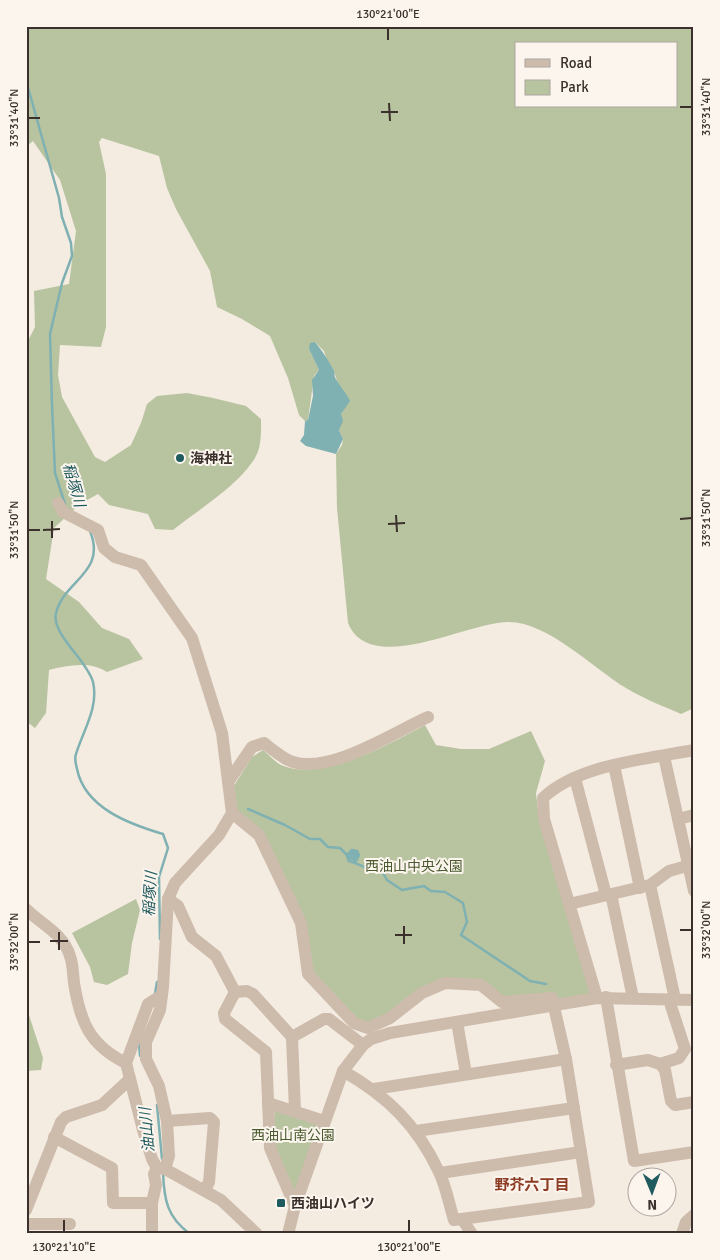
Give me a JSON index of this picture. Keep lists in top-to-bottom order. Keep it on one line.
{"districts":["野芥六丁目"],"water":["稲塚川","油山川"],"parks":["西油山中央公園","西油山南公園"],"places":{"other":["海神社"],"transit":["西油山ハイツ"]},"legend":["Road","Park"],"north":"bottom","coordinates":["130°21'00\"E","33°31'40\"N","33°31'50\"N","33°32'00\"N","130°21'10\"E"]}
